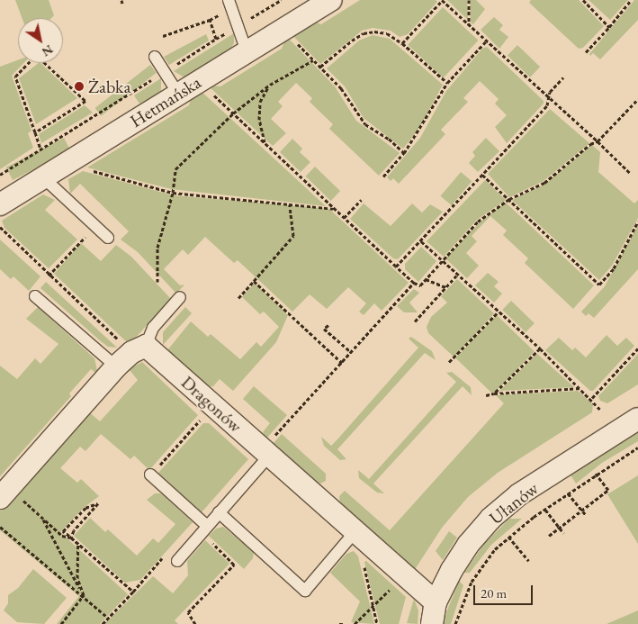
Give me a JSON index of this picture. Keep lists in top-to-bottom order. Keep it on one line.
{"streets":{"street":["Hetmańska","Dragonów","Ułanów"]},"crossings":[["Dragonów","Ułanów"]],"places":["Żabka"],"scale_bar":"20 m","north":"bottom right"}
